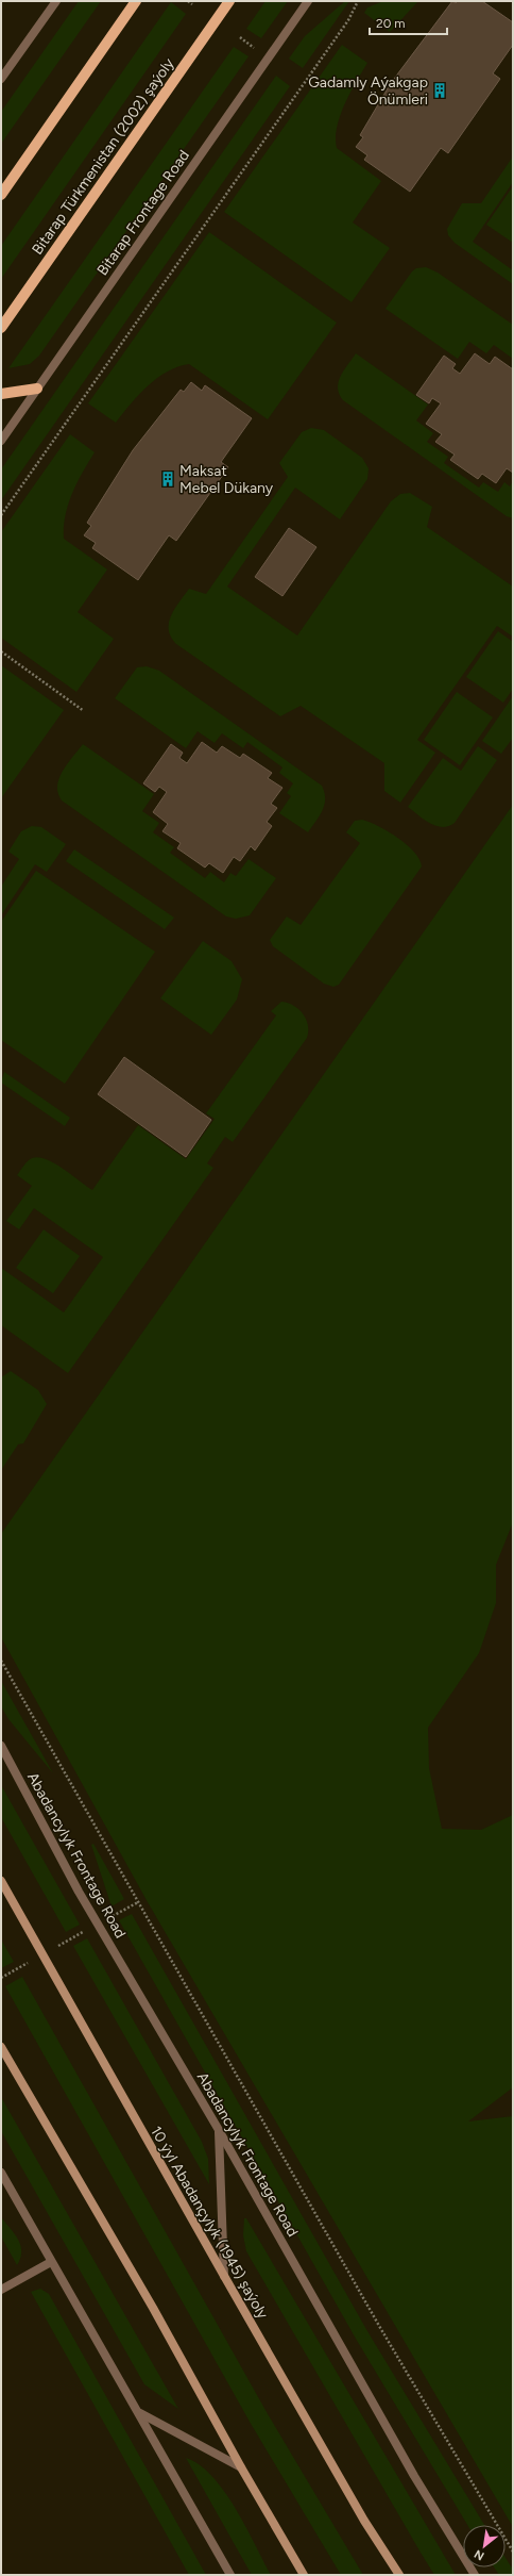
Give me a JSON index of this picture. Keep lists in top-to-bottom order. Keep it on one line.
{"streets":{"main road":["Bitarap Türkmenistan (2002) şaýoly","10 ýyl Abadançylyk (1945) şaýoly"],"street":["Bitarap Frontage Road","Abadancylyk Frontage Road"]},"places":{"building":["Gadamly Aýakgap Önümleri","Maksat Mebel Dükany"]},"scale_bar":"20 m","north":"bottom left"}
